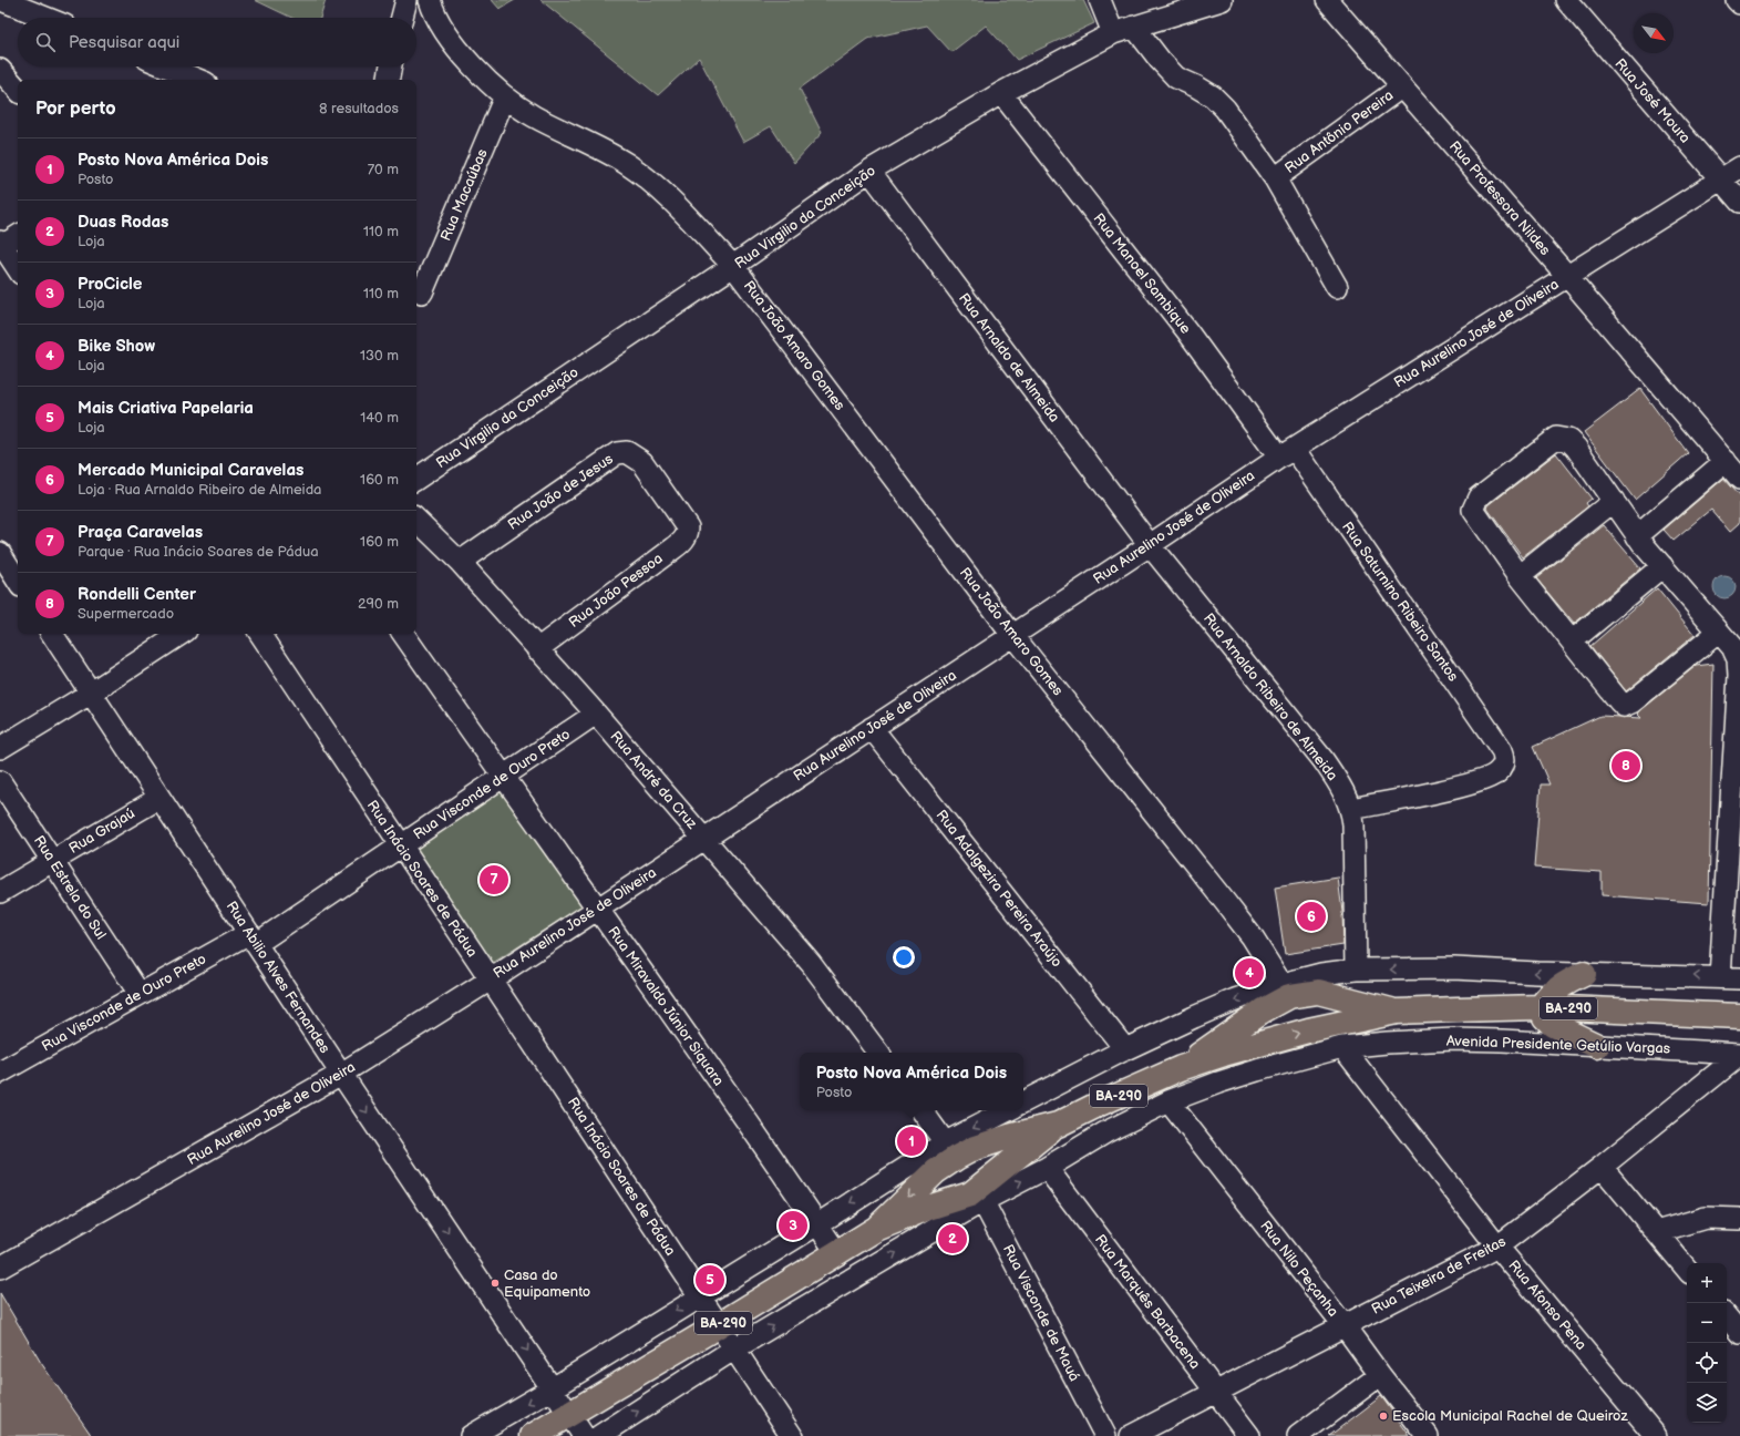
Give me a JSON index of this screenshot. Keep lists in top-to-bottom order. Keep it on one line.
{"streets":{"main road":["BA-290","Avenida Presidente Getúlio Vargas"],"street":["Rua José Moura","Rua Antônio Pereira","Rua Macaúbas","Rua Professora Nildes","Rua Virgilio da Conceição","Rua Manoel Sambique","Rua Aurelino José de Oliveira","Rua João Amaro Gomes","Rua Arnaldo de Almeida","Rua João de Jesus","Rua João Pessoa","Rua Saturnino Ribeiro Santos","Rua Arnaldo Ribeiro de Almeida","Rua André da Cruz","Rua Visconde de Ouro Preto","Rua Grajaú","Rua Inácio Soares de Pádua","Rua Estrela do Sul","Rua Adalgezira Pereira Araújo","Rua Abilio Alves Fernandes","Rua Miravaldo Júnior Siquara","Rua Nilo Peçanha","Rua Teixeira de Freitas","Rua Marquês Barbacena","Rua Afonso Pena","Rua Visconde de Mauá"]},"crossings":[["Rua José Moura","Rua Aurelino José de Oliveira"],["Rua Antônio Pereira","Rua Professora Nildes"],["Rua Antônio Pereira","Rua Virgilio da Conceição"],["Rua Macaúbas","Rua João Amaro Gomes"],["Rua Professora Nildes","Rua Aurelino José de Oliveira"],["Rua Virgilio da Conceição","Rua Manoel Sambique"],["Rua Virgilio da Conceição","Rua João Amaro Gomes"],["Rua Virgilio da Conceição","Rua Arnaldo de Almeida"],["Rua Manoel Sambique","Rua Aurelino José de Oliveira"],["Rua Manoel Sambique","Rua Saturnino Ribeiro Santos"],["Rua Aurelino José de Oliveira","Rua João Amaro Gomes"],["Rua Aurelino José de Oliveira","Rua Arnaldo de Almeida"],["Rua Aurelino José de Oliveira","Rua Saturnino Ribeiro Santos"],["Rua Aurelino José de Oliveira","Rua Arnaldo Ribeiro de Almeida"],["Rua Aurelino José de Oliveira","Rua André da Cruz"],["Rua Aurelino José de Oliveira","Rua Inácio Soares de Pádua"],["Rua Aurelino José de Oliveira","Rua Adalgezira Pereira Araújo"],["Rua Aurelino José de Oliveira","Rua Abilio Alves Fernandes"],["Rua Aurelino José de Oliveira","Rua Miravaldo Júnior Siquara"],["Rua João Amaro Gomes","Avenida Presidente Getúlio Vargas"],["Rua Arnaldo de Almeida","Rua Arnaldo Ribeiro de Almeida"],["Rua João de Jesus","Rua João Pessoa"],["Rua João de Jesus","Rua André da Cruz"],["Rua João Pessoa","Rua André da Cruz"],["Rua Saturnino Ribeiro Santos","Rua Arnaldo Ribeiro de Almeida"],["Rua Arnaldo Ribeiro de Almeida","Avenida Presidente Getúlio Vargas"],["Rua André da Cruz","Rua Visconde de Ouro Preto"],["Rua Visconde de Ouro Preto","Rua Inácio Soares de Pádua"],["Rua Visconde de Ouro Preto","Rua Estrela do Sul"],["Rua Visconde de Ouro Preto","Rua Abilio Alves Fernandes"],["Rua Visconde de Ouro Preto","Rua Miravaldo Júnior Siquara"],["Rua Grajaú","Rua Estrela do Sul"],["Rua Grajaú","Rua Abilio Alves Fernandes"],["Rua Inácio Soares de Pádua","Avenida Presidente Getúlio Vargas"],["Rua Adalgezira Pereira Araújo","Avenida Presidente Getúlio Vargas"],["Rua Abilio Alves Fernandes","Avenida Presidente Getúlio Vargas"],["Rua Miravaldo Júnior Siquara","Avenida Presidente Getúlio Vargas"],["Avenida Presidente Getúlio Vargas","Rua Nilo Peçanha"],["Avenida Presidente Getúlio Vargas","Rua Teixeira de Freitas"],["Avenida Presidente Getúlio Vargas","Rua Marquês Barbacena"],["Avenida Presidente Getúlio Vargas","Rua Afonso Pena"],["Avenida Presidente Getúlio Vargas","Rua Visconde de Mauá"],["Rua Nilo Peçanha","Rua Teixeira de Freitas"],["Rua Teixeira de Freitas","Rua Marquês Barbacena"],["Rua Teixeira de Freitas","Rua Afonso Pena"]],"one_way":["Rua Abilio Alves Fernandes"],"places":["Casa do Equipamento","Escola Municipal Rachel de Queiroz"],"north":"bottom right","page":{"search":"Pesquisar aqui","heading":["Por perto","8 resultados"],"list":[{"mark":"1","name":"Posto Nova América Dois","note":"Posto","value":"70 m"},{"mark":"2","name":"Duas Rodas","note":"Loja","value":"110 m"},{"mark":"3","name":"ProCicle","note":"Loja","value":"110 m"},{"mark":"4","name":"Bike Show","note":"Loja","value":"130 m"},{"mark":"5","name":"Mais Criativa Papelaria","note":"Loja","value":"140 m"},{"mark":"6","name":"Mercado Municipal Caravelas","note":"Loja · Rua Arnaldo Ribeiro de Almeida","value":"160 m"},{"mark":"7","name":"Praça Caravelas","note":"Parque · Rua Inácio Soares de Pádua","value":"160 m"},{"mark":"8","name":"Rondelli Center","note":"Supermercado","value":"290 m"}],"pins":["8","7","6","4","1","3","2","5"],"popup":["Posto Nova América Dois","Posto"],"map_buttons":["+","−"]}}
